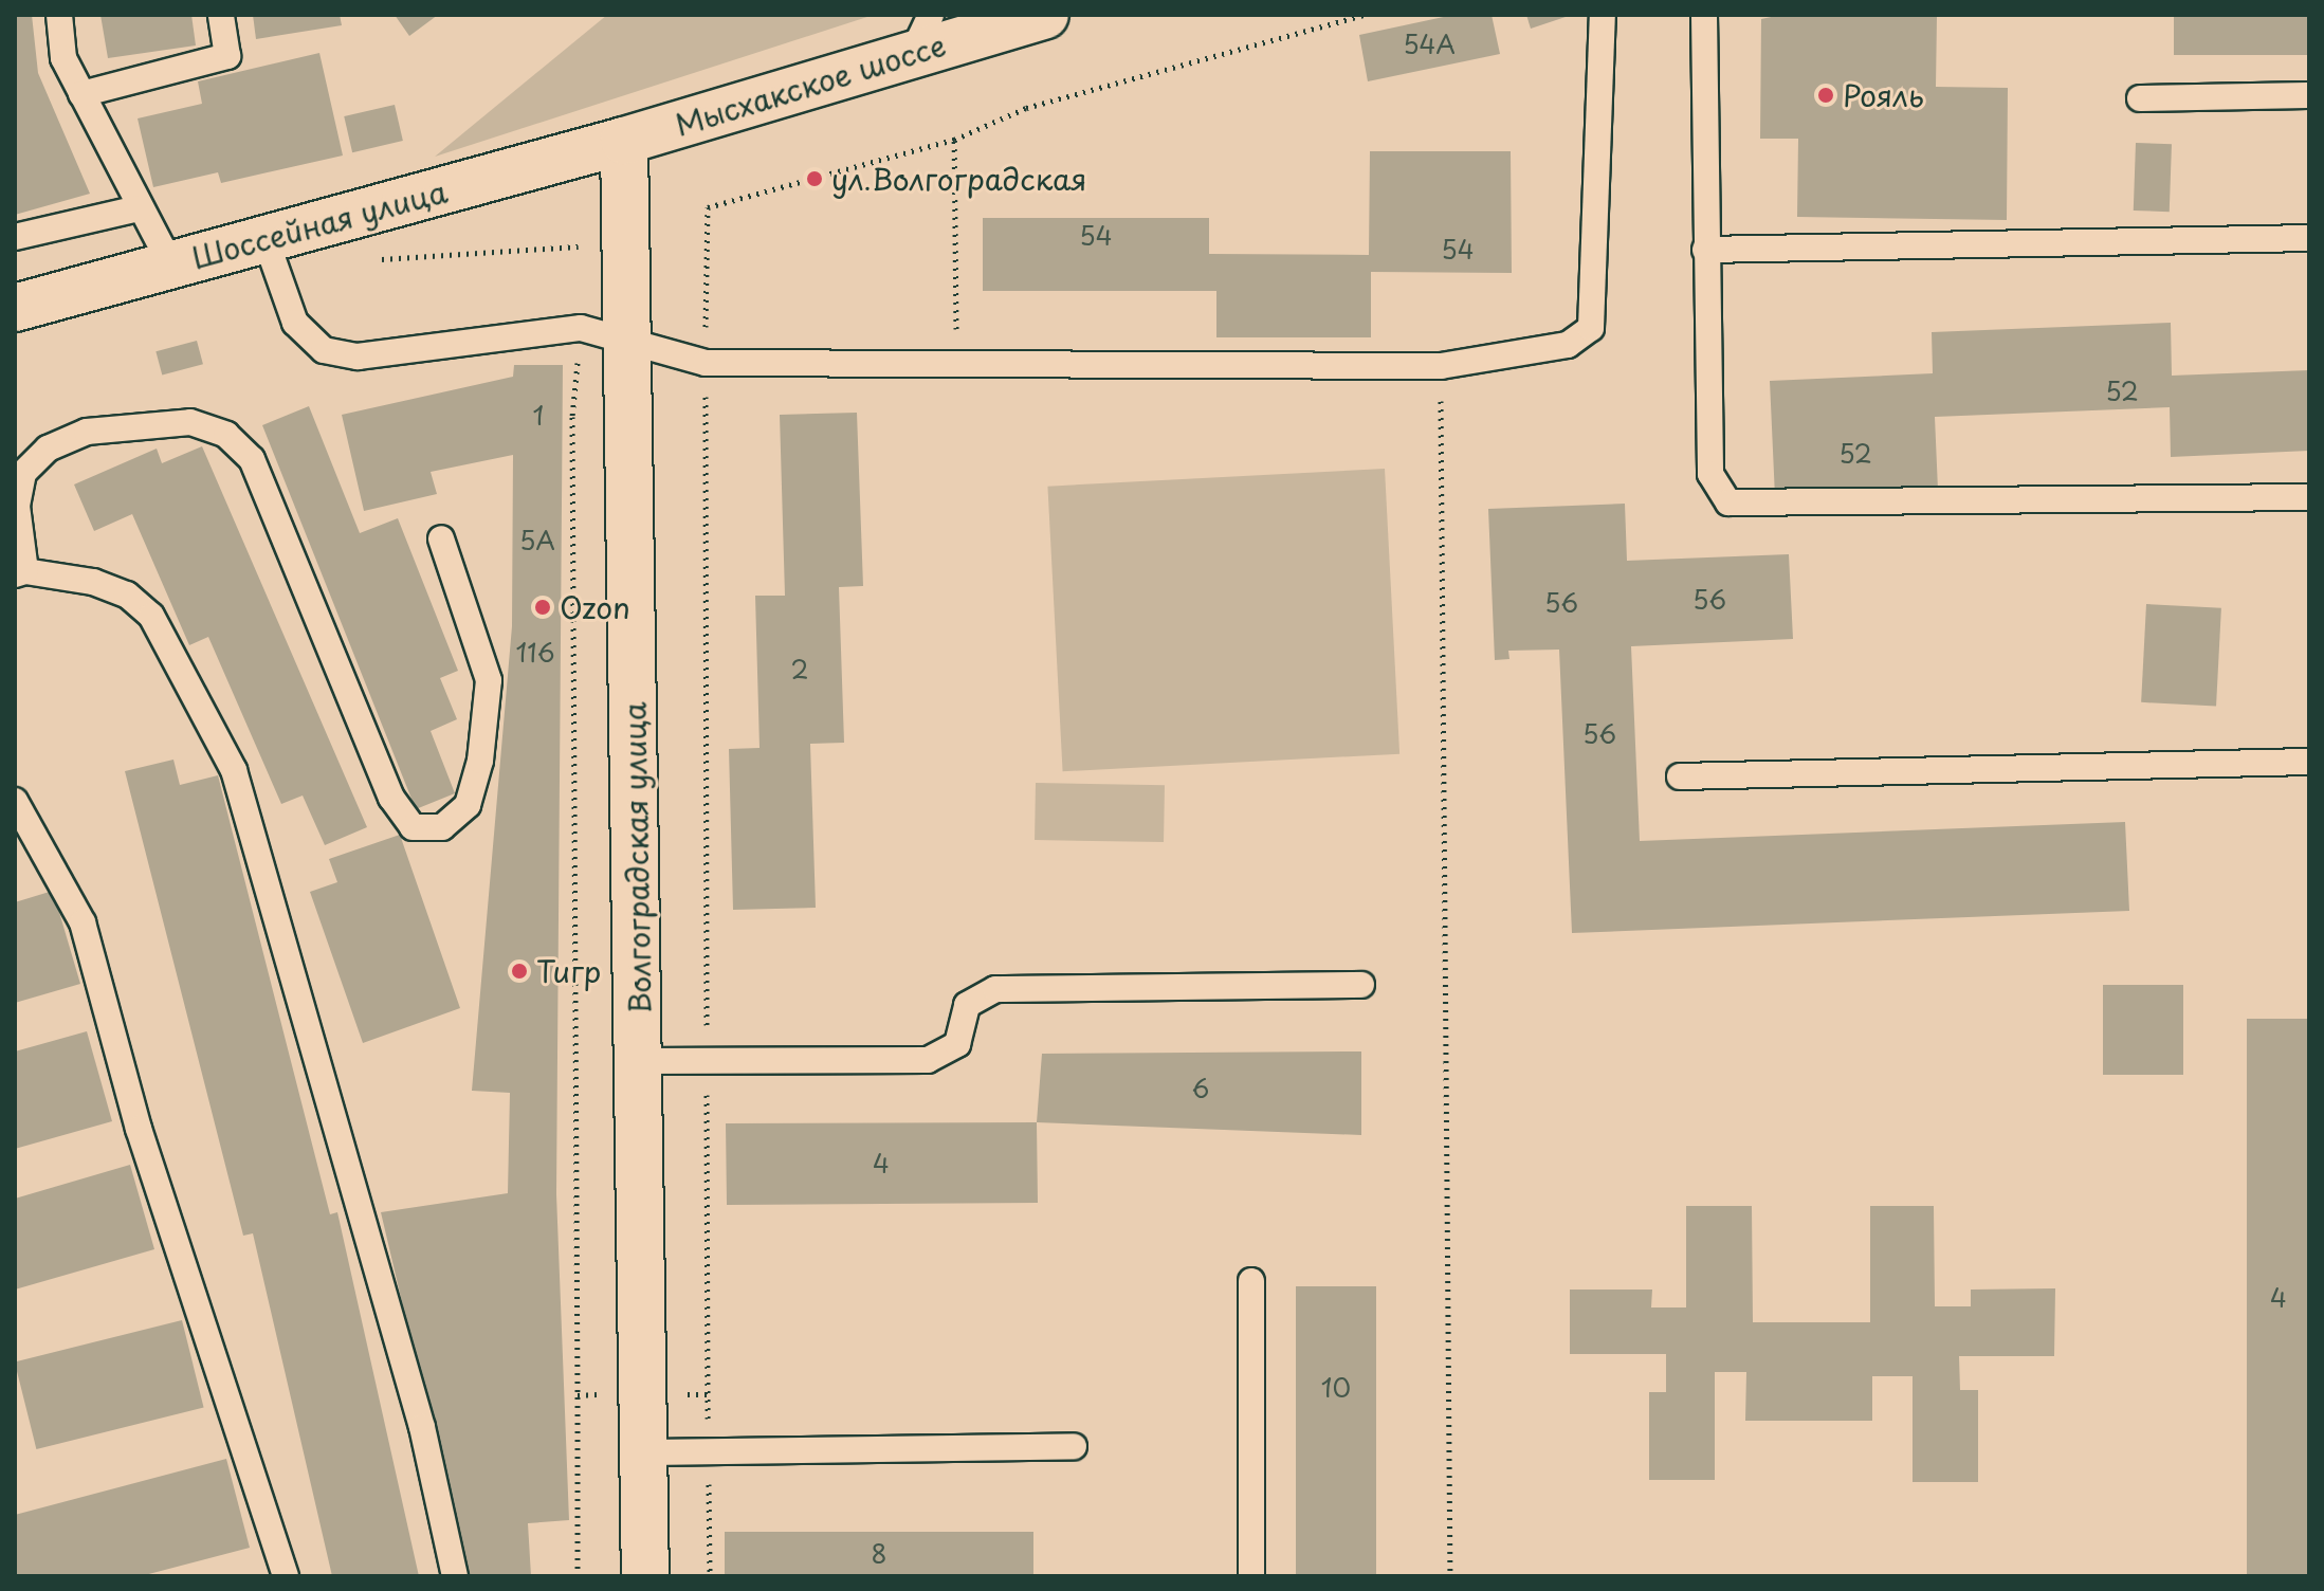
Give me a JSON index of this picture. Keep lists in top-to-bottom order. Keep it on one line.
{"streets":{"street":["Мысхакское шоссе","Шоссейная улица","Волгоградская улица"]},"crossings":[["Мысхакское шоссе","Шоссейная улица"],["Мысхакское шоссе","Волгоградская улица"],["Шоссейная улица","Волгоградская улица"]],"places":["Рояль","ул.Волгоградская","Ozon","Тигр"],"house_numbers":["54А","54","54","52","1","52","5А","56","56","116","2","56","6","4","4","10","8"]}
